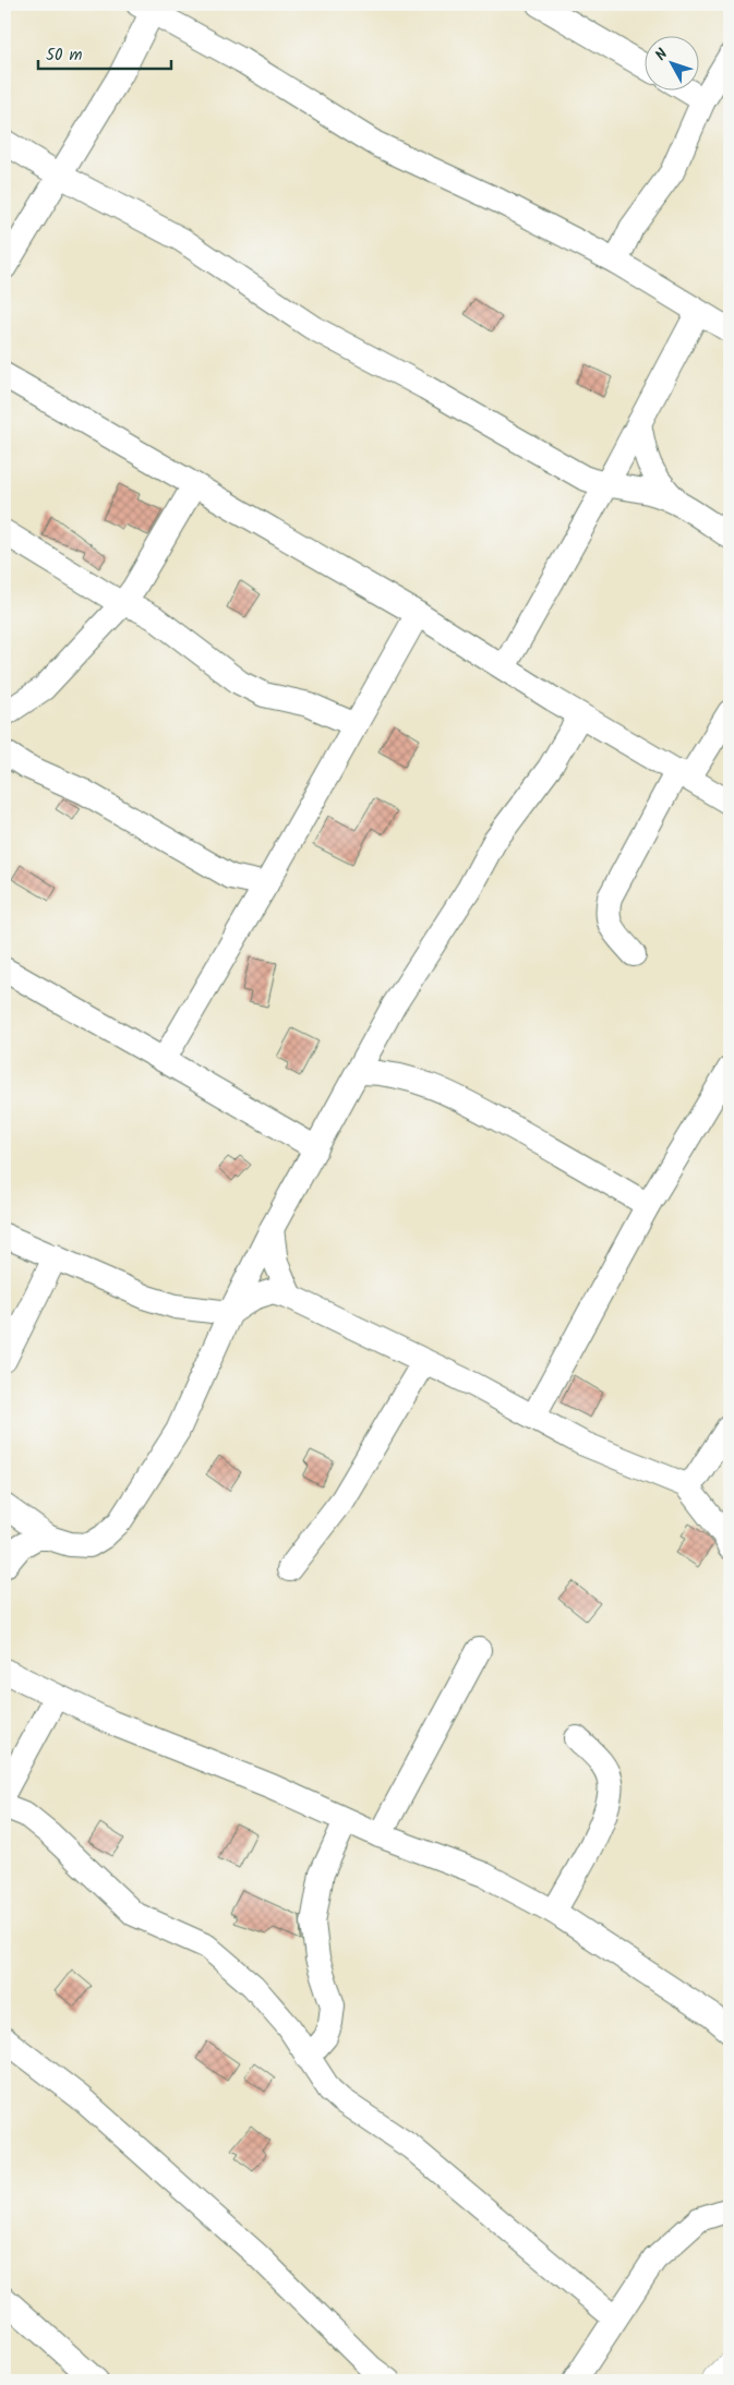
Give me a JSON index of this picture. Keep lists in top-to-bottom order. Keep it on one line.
{"scale_bar":"50 m","north":"top left"}
